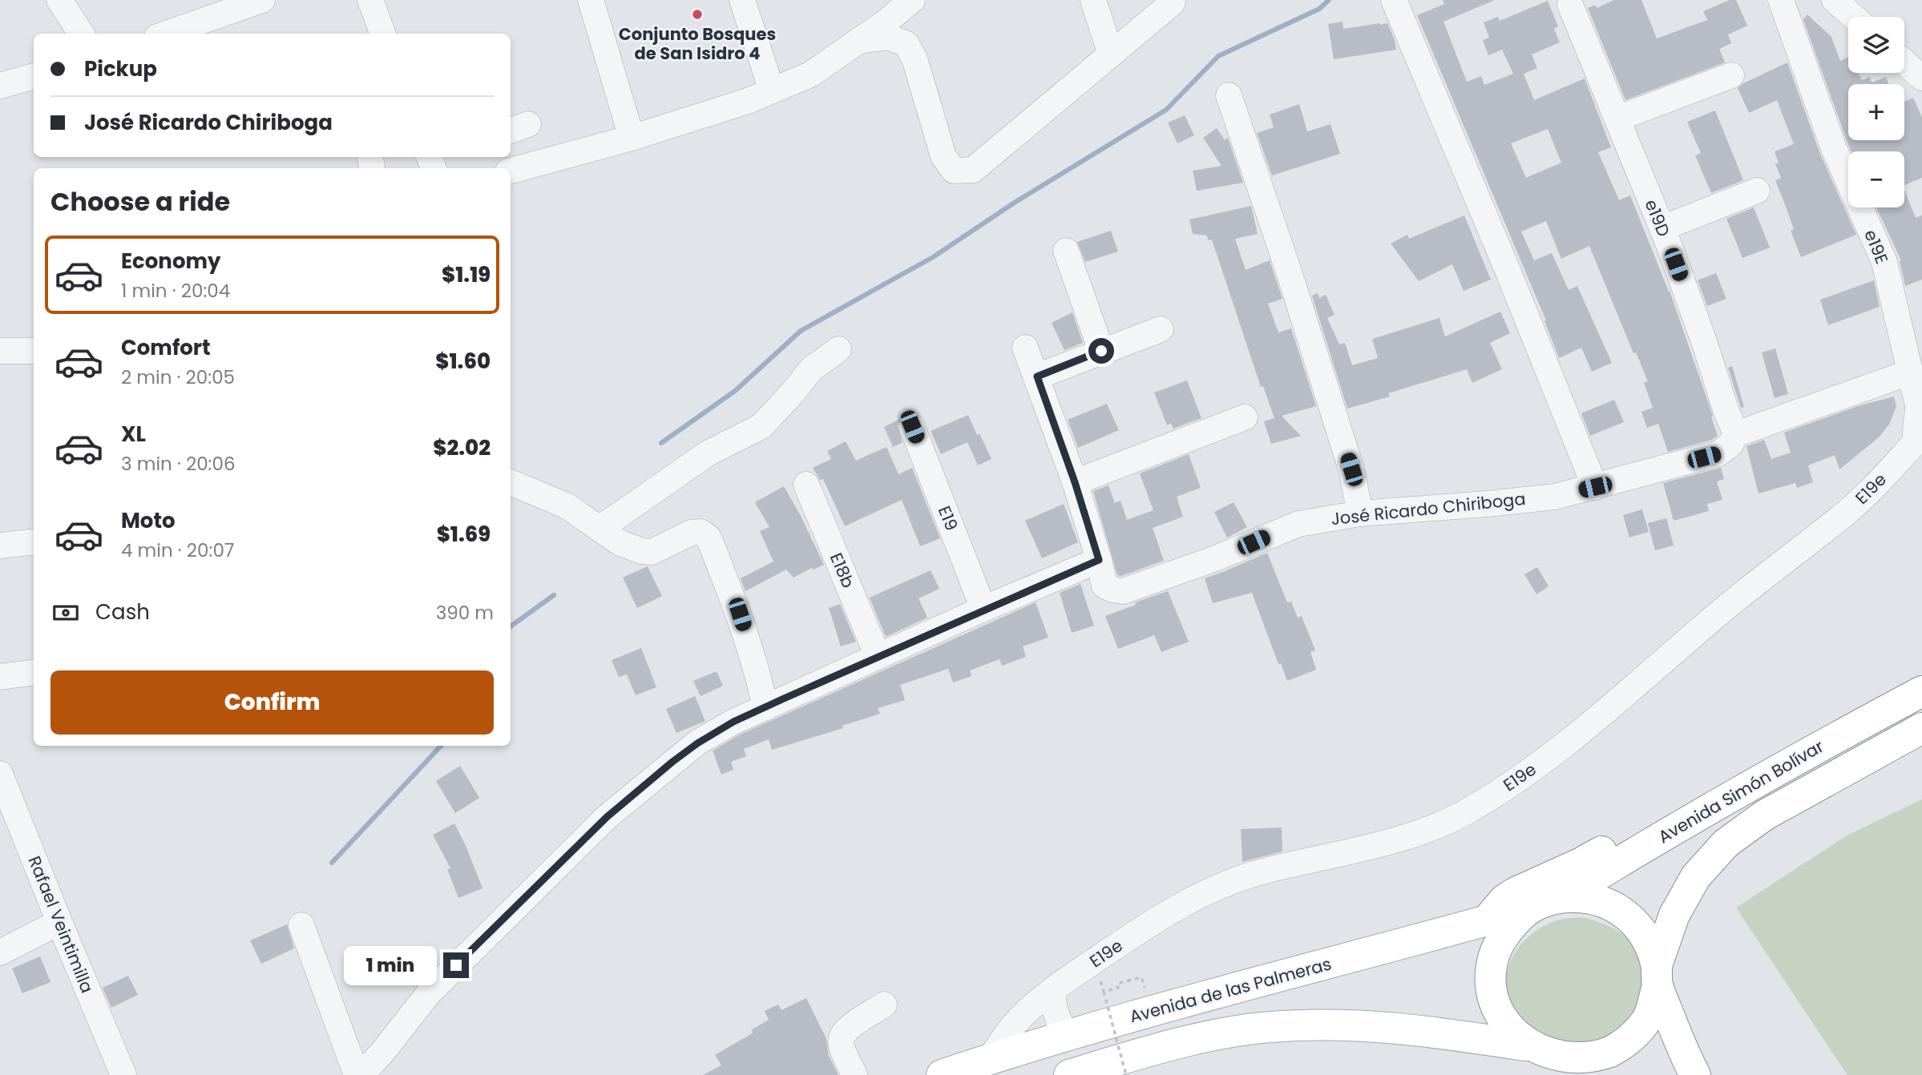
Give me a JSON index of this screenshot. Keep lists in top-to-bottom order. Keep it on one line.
{"streets":{"main road":["Avenida Simón Bolívar","Avenida de las Palmeras"],"street":["e19D","e19E","E19e","José Ricardo Chiriboga","E19","E18b","Rafael Veintimilla"]},"crossings":[["e19D","José Ricardo Chiriboga"],["e19E","E19e"],["e19E","José Ricardo Chiriboga"],["E19e","Avenida de las Palmeras"],["Avenida Simón Bolívar","Avenida de las Palmeras"]],"places":["Conjunto Bosques de San Isidro 4"],"page":{"map_buttons":["+","−"],"banner":["Pickup","José Ricardo Chiriboga"],"heading":"Choose a ride","list":[{"name":"Economy","note":"1 min · 20:04","value":"$1.19"},{"name":"Comfort","note":"2 min · 20:05","value":"$1.60"},{"name":"XL","note":"3 min · 20:06","value":"$2.02"},{"name":"Moto","note":"4 min · 20:07","value":"$1.69"}],"pay":["Cash","390 m"],"buttons":"Confirm","bubble":"1 min"}}
